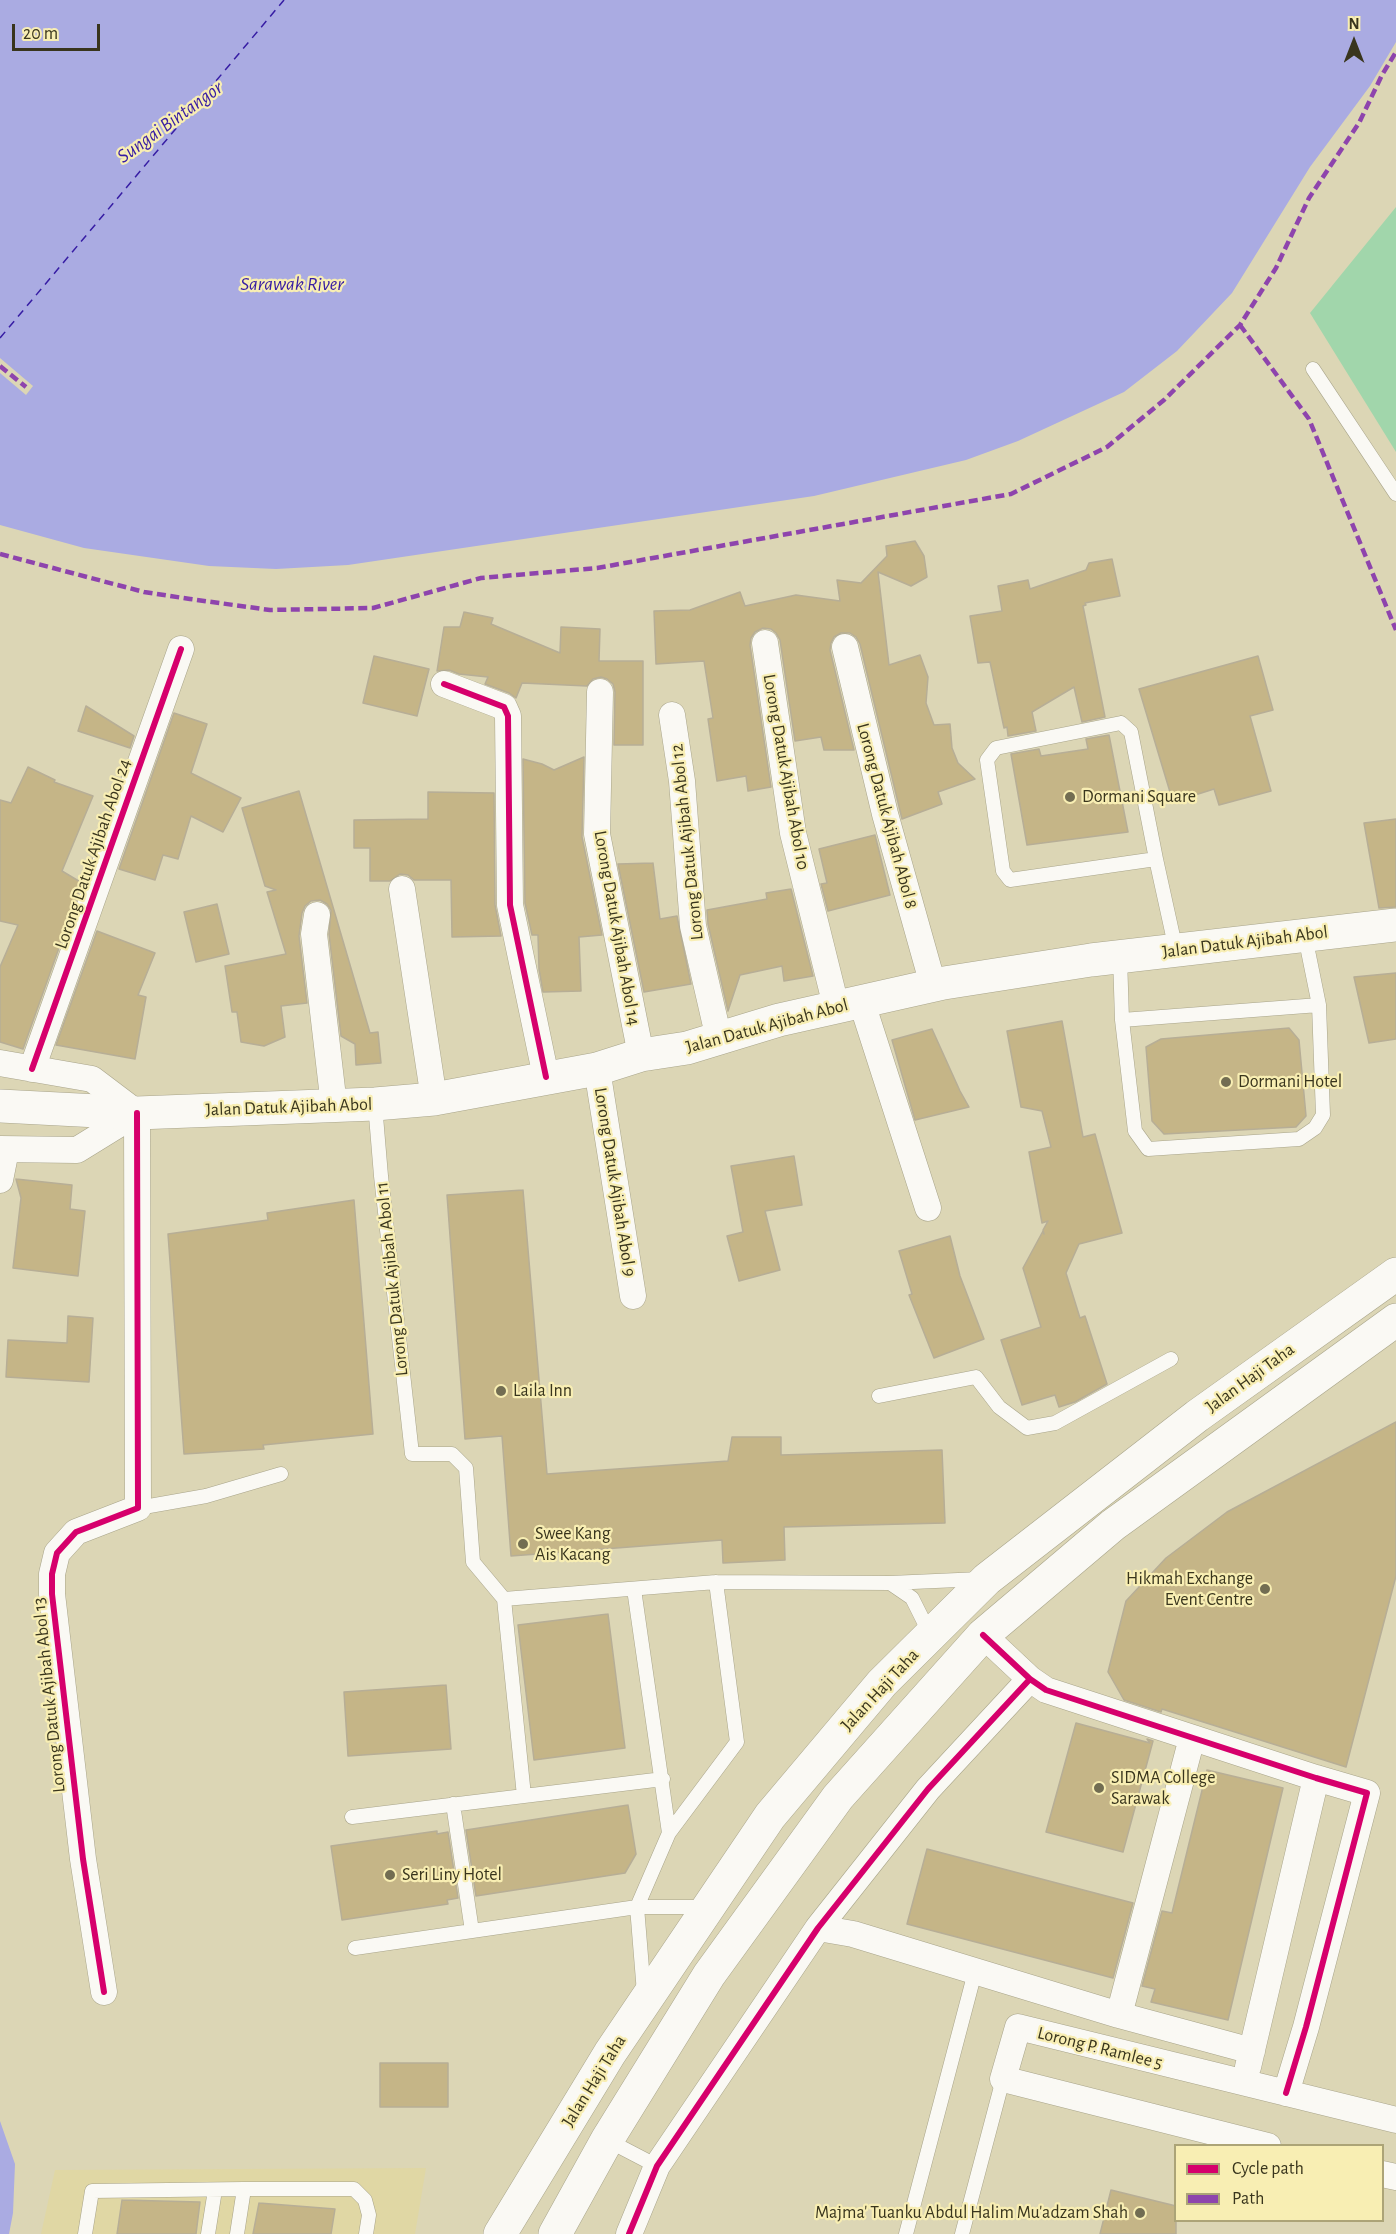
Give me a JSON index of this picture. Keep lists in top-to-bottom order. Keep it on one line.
{"streets":{"main road":["Jalan Datuk Ajibah Abol","Jalan Haji Taha"],"street":["Lorong Datuk Ajibah Abol 10","Lorong Datuk Ajibah Abol 8","Lorong Datuk Ajibah Abol 12","Lorong Datuk Ajibah Abol 24","Lorong Datuk Ajibah Abol 14","Lorong Datuk Ajibah Abol 9","Lorong Datuk Ajibah Abol 13","Lorong P. Ramlee 5"],"lane":["Lorong Datuk Ajibah Abol 11"]},"crossings":[["Lorong Datuk Ajibah Abol 10","Jalan Datuk Ajibah Abol"],["Lorong Datuk Ajibah Abol 8","Jalan Datuk Ajibah Abol"],["Lorong Datuk Ajibah Abol 12","Jalan Datuk Ajibah Abol"],["Lorong Datuk Ajibah Abol 14","Jalan Datuk Ajibah Abol"],["Jalan Datuk Ajibah Abol","Lorong Datuk Ajibah Abol 9"],["Jalan Datuk Ajibah Abol","Lorong Datuk Ajibah Abol 11"]],"water":["Sungai Bintangor","Sarawak River"],"places":["Dormani Square","Dormani Hotel","Laila Inn","Swee Kang Ais Kacang","Hikmah Exchange Event Centre","SIDMA College Sarawak","Seri Liny Hotel","Majma' Tuanku Abdul Halim Mu'adzam Shah"],"legend":["Cycle path","Path"],"scale_bar":"20 m","north":"top"}
